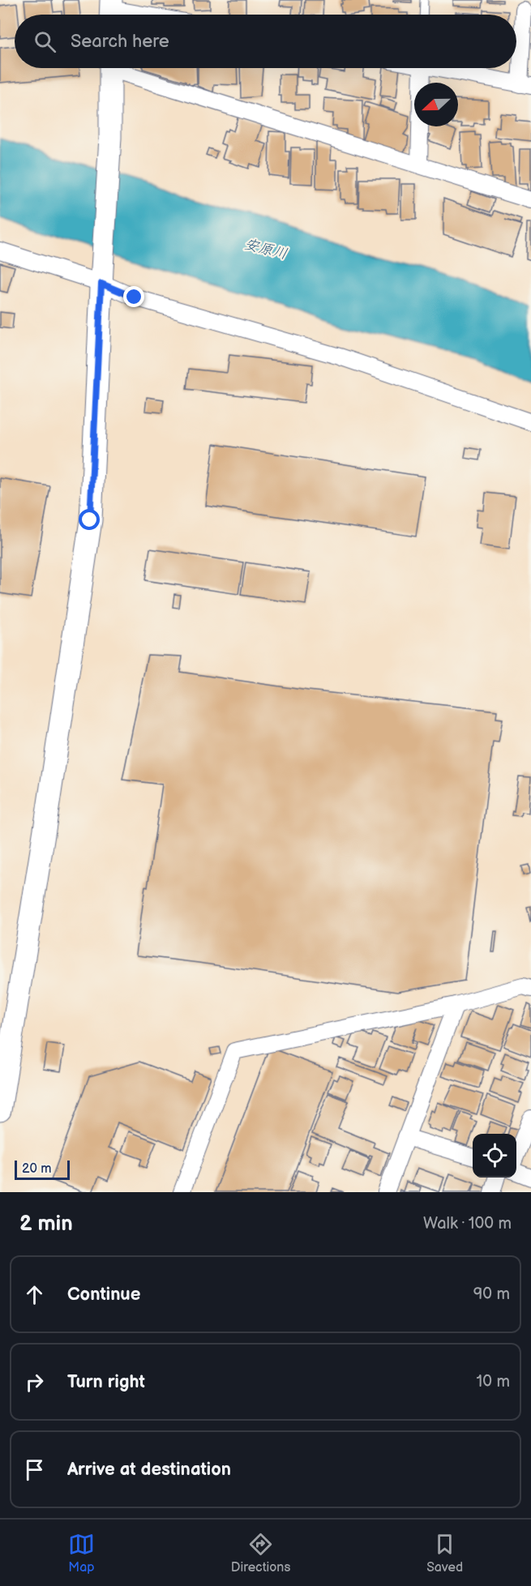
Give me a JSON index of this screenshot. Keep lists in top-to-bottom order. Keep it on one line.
{"water":["安原川"],"scale_bar":"20 m","north":"left","page":{"search":"Search here","scale":"20 m","heading":["2 min","Walk · 100 m"],"list":[["Continue","90 m"],["Turn right","10 m"],"Arrive at destination"],"nav":["Map","Directions","Saved"]}}
